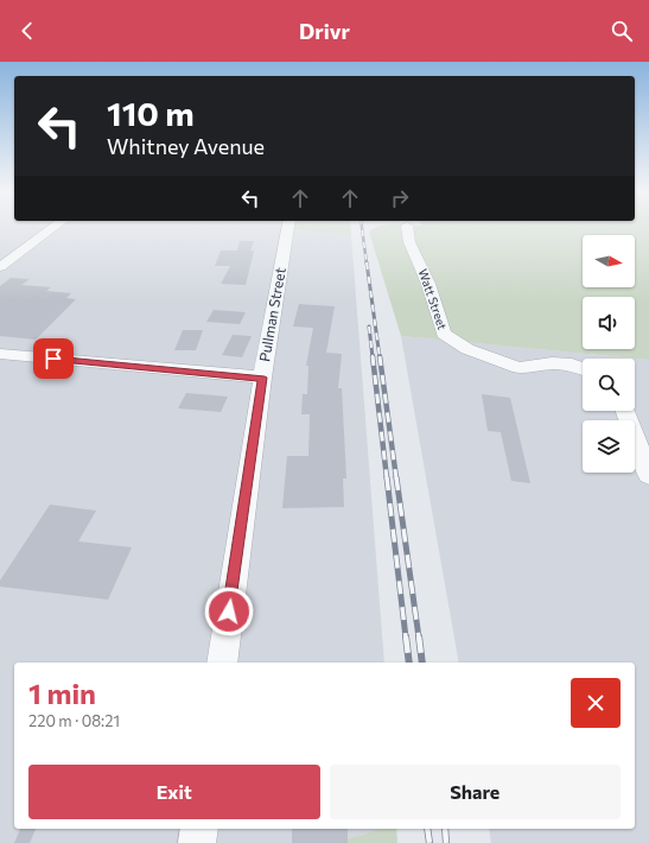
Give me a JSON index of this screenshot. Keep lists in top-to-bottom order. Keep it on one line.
{"streets":{"street":["Watt Street","Pullman Street"]},"north":"right","page":{"header":"Drivr","turn":["110 m","Whitney Avenue"],"heading":["1 min","220 m · 08:21"],"buttons":["Exit","Share"]}}
